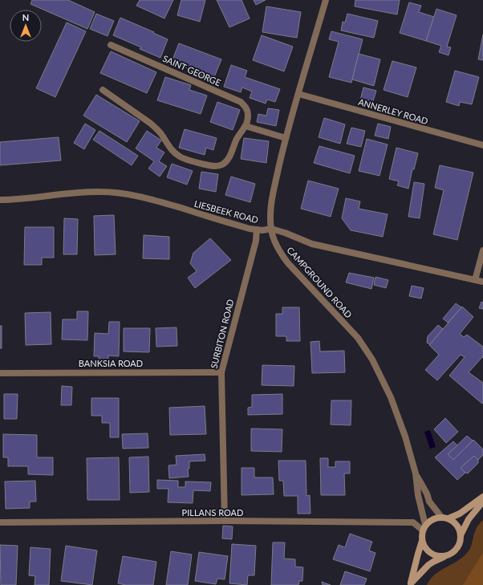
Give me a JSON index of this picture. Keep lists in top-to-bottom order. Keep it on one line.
{"streets":{"street":["SAINT GEORGE","ANNERLEY ROAD","LIESBEEK ROAD","CAMPGROUND ROAD","SURBITON ROAD","BANKSIA ROAD","PILLANS ROAD"]},"crossings":[["ANNERLEY ROAD","CAMPGROUND ROAD"],["LIESBEEK ROAD","CAMPGROUND ROAD"],["LIESBEEK ROAD","SURBITON ROAD"],["CAMPGROUND ROAD","PILLANS ROAD"],["SURBITON ROAD","BANKSIA ROAD"],["SURBITON ROAD","PILLANS ROAD"]],"north":"top"}
